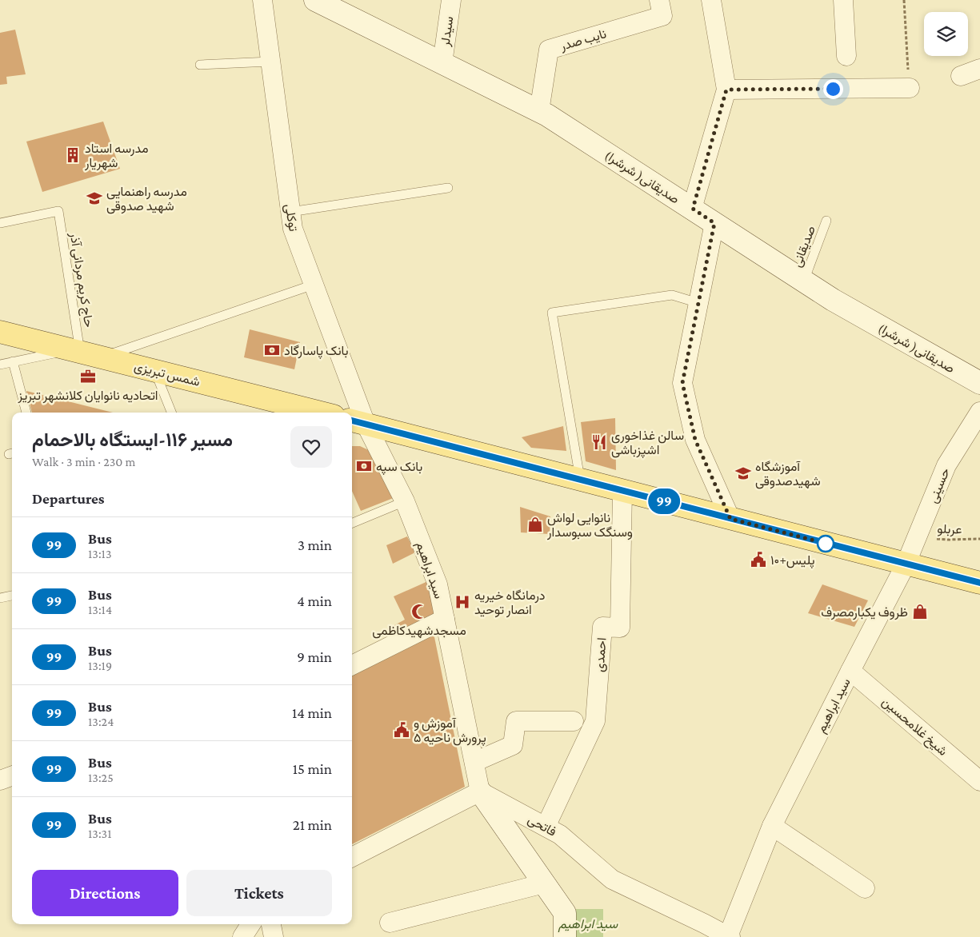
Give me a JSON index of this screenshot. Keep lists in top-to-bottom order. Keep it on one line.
{"streets":{"main road":["شمس تبریزی"],"street":["سیدلر","نایب صدر","(شرشرا )صدیقانی","توکلی","حسینی","سید ابراهیم","احمدی","شیخ غلامحسین","فاتحی"],"lane":["صدیقانی","حاج کریم مردانی آذر"],"path":["عربلو"]},"crossings":[["سیدلر","(شرشرا )صدیقانی"],["نایب صدر","(شرشرا )صدیقانی"],["(شرشرا )صدیقانی","صدیقانی"],["توکلی","سید ابراهیم"],["حاج کریم مردانی آذر","شمس تبریزی"],["حسینی","عربلو"],["حسینی","سید ابراهیم"],["سید ابراهیم","شیخ غلامحسین"],["سید ابراهیم","فاتحی"],["احمدی","فاتحی"]],"parks":["سید ابراهیم"],"places":{"building":["مدرسه استاد شهریار"],"school or university":["مدرسه راهنمایی شهید صدوقی","آموزشگاه شهیدصدوقی"],"bank":["بانک پاسارگاد","بانک سپه"],"office":["اتحادیه نانوایان کلانشهر تبریز"],"restaurant":["سالن غذاخوری اشپزباشی"],"shop":["نانوایی لواش وسنگک سبوسدار","ظروف یکبارمصرف"],"public building":["پلیس+۱۰","آموزش و پرورش ناحیه ۵"],"hospital":["درمانگاه خیریه انصار توحید"],"mosque":["مسجدشهیدکاظمی"]},"lines":["bus line 99"],"page":{"on_map":"99","heading":[["مسیر ۱۱۶-ایستگاه بالاحمام","Walk · 3 min · 230 m"],"Departures"],"list":[{"mark":"99","name":"Bus","note":"13:13","value":"3 min"},{"mark":"99","name":"Bus","note":"13:14","value":"4 min"},{"mark":"99","name":"Bus","note":"13:19","value":"9 min"},{"mark":"99","name":"Bus","note":"13:24","value":"14 min"},{"mark":"99","name":"Bus","note":"13:25","value":"15 min"},{"mark":"99","name":"Bus","note":"13:31","value":"21 min"}],"buttons":["Directions","Tickets"]}}
